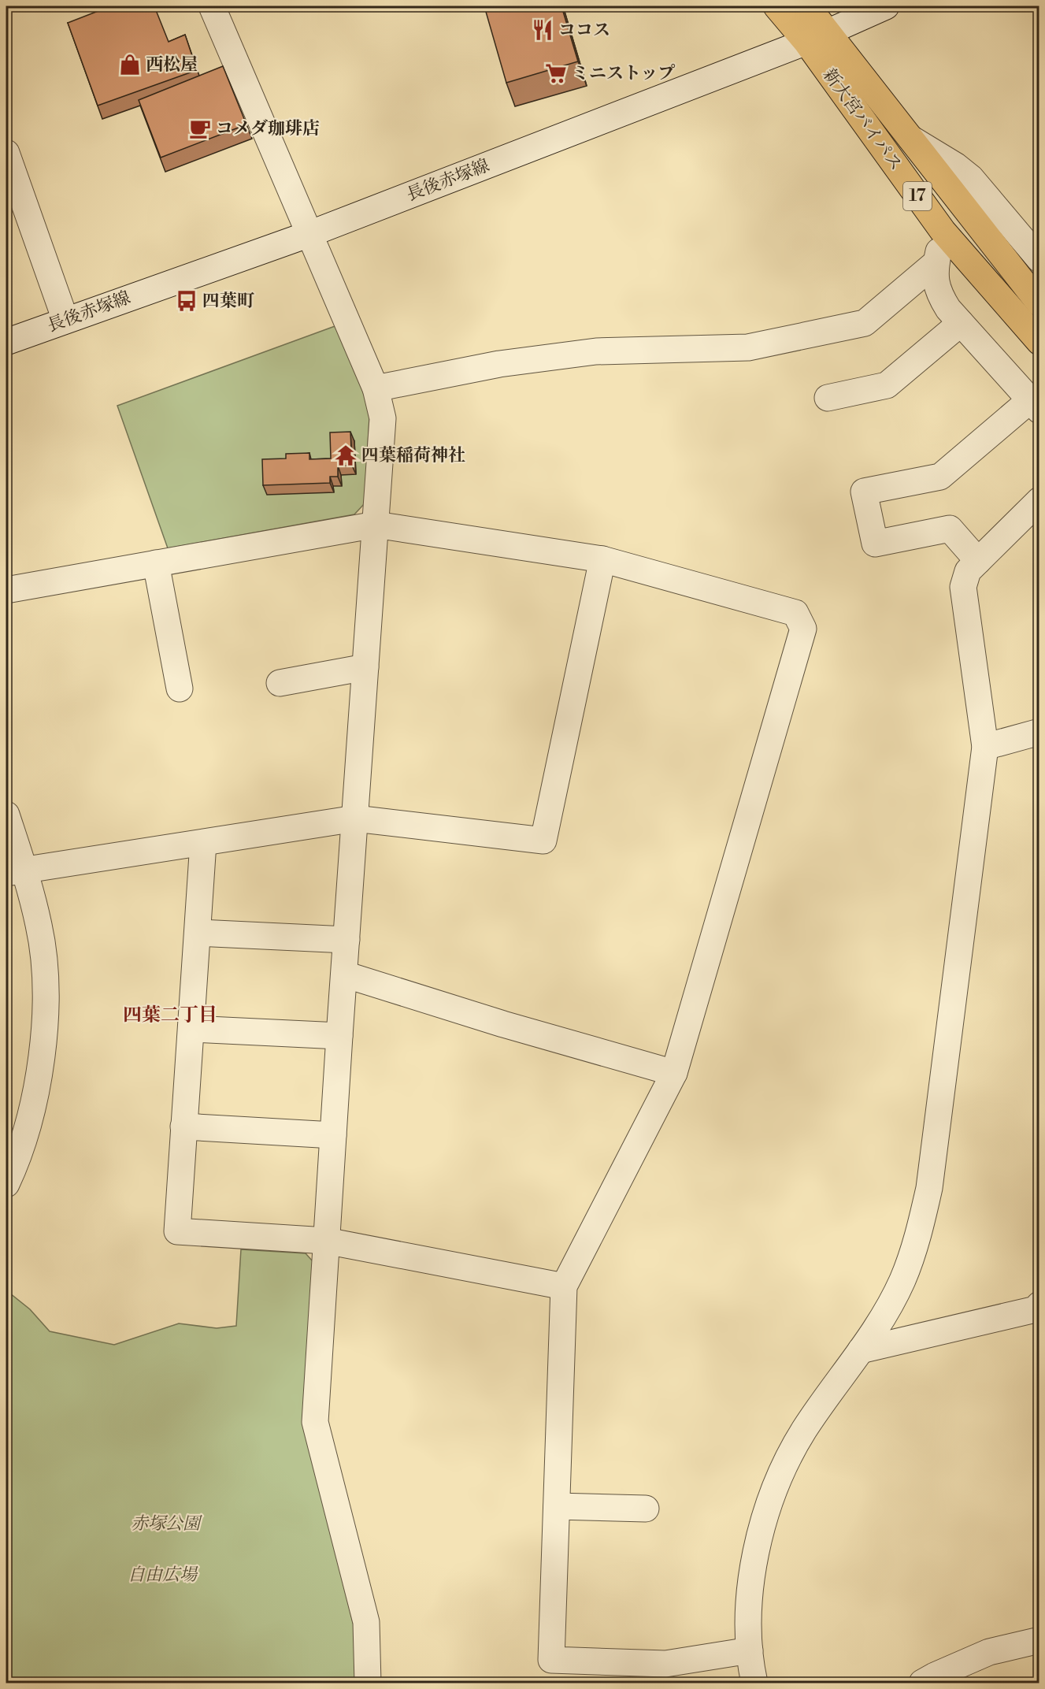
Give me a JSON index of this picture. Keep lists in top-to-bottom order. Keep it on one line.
{"streets":{"highway":["新大宮バイパス","17"],"street":["長後赤塚線"]},"crossings":[["新大宮バイパス","長後赤塚線"],["新大宮バイパス","17"]],"districts":["四葉二丁目"],"parks":["赤塚公園","自由広場"],"places":{"restaurant":["ココス"],"shop":["西松屋"],"supermarket":["ミニストップ"],"cafe":["コメダ珈琲店"],"bus stop":["四葉町"],"temple":["四葉稲荷神社"]}}
